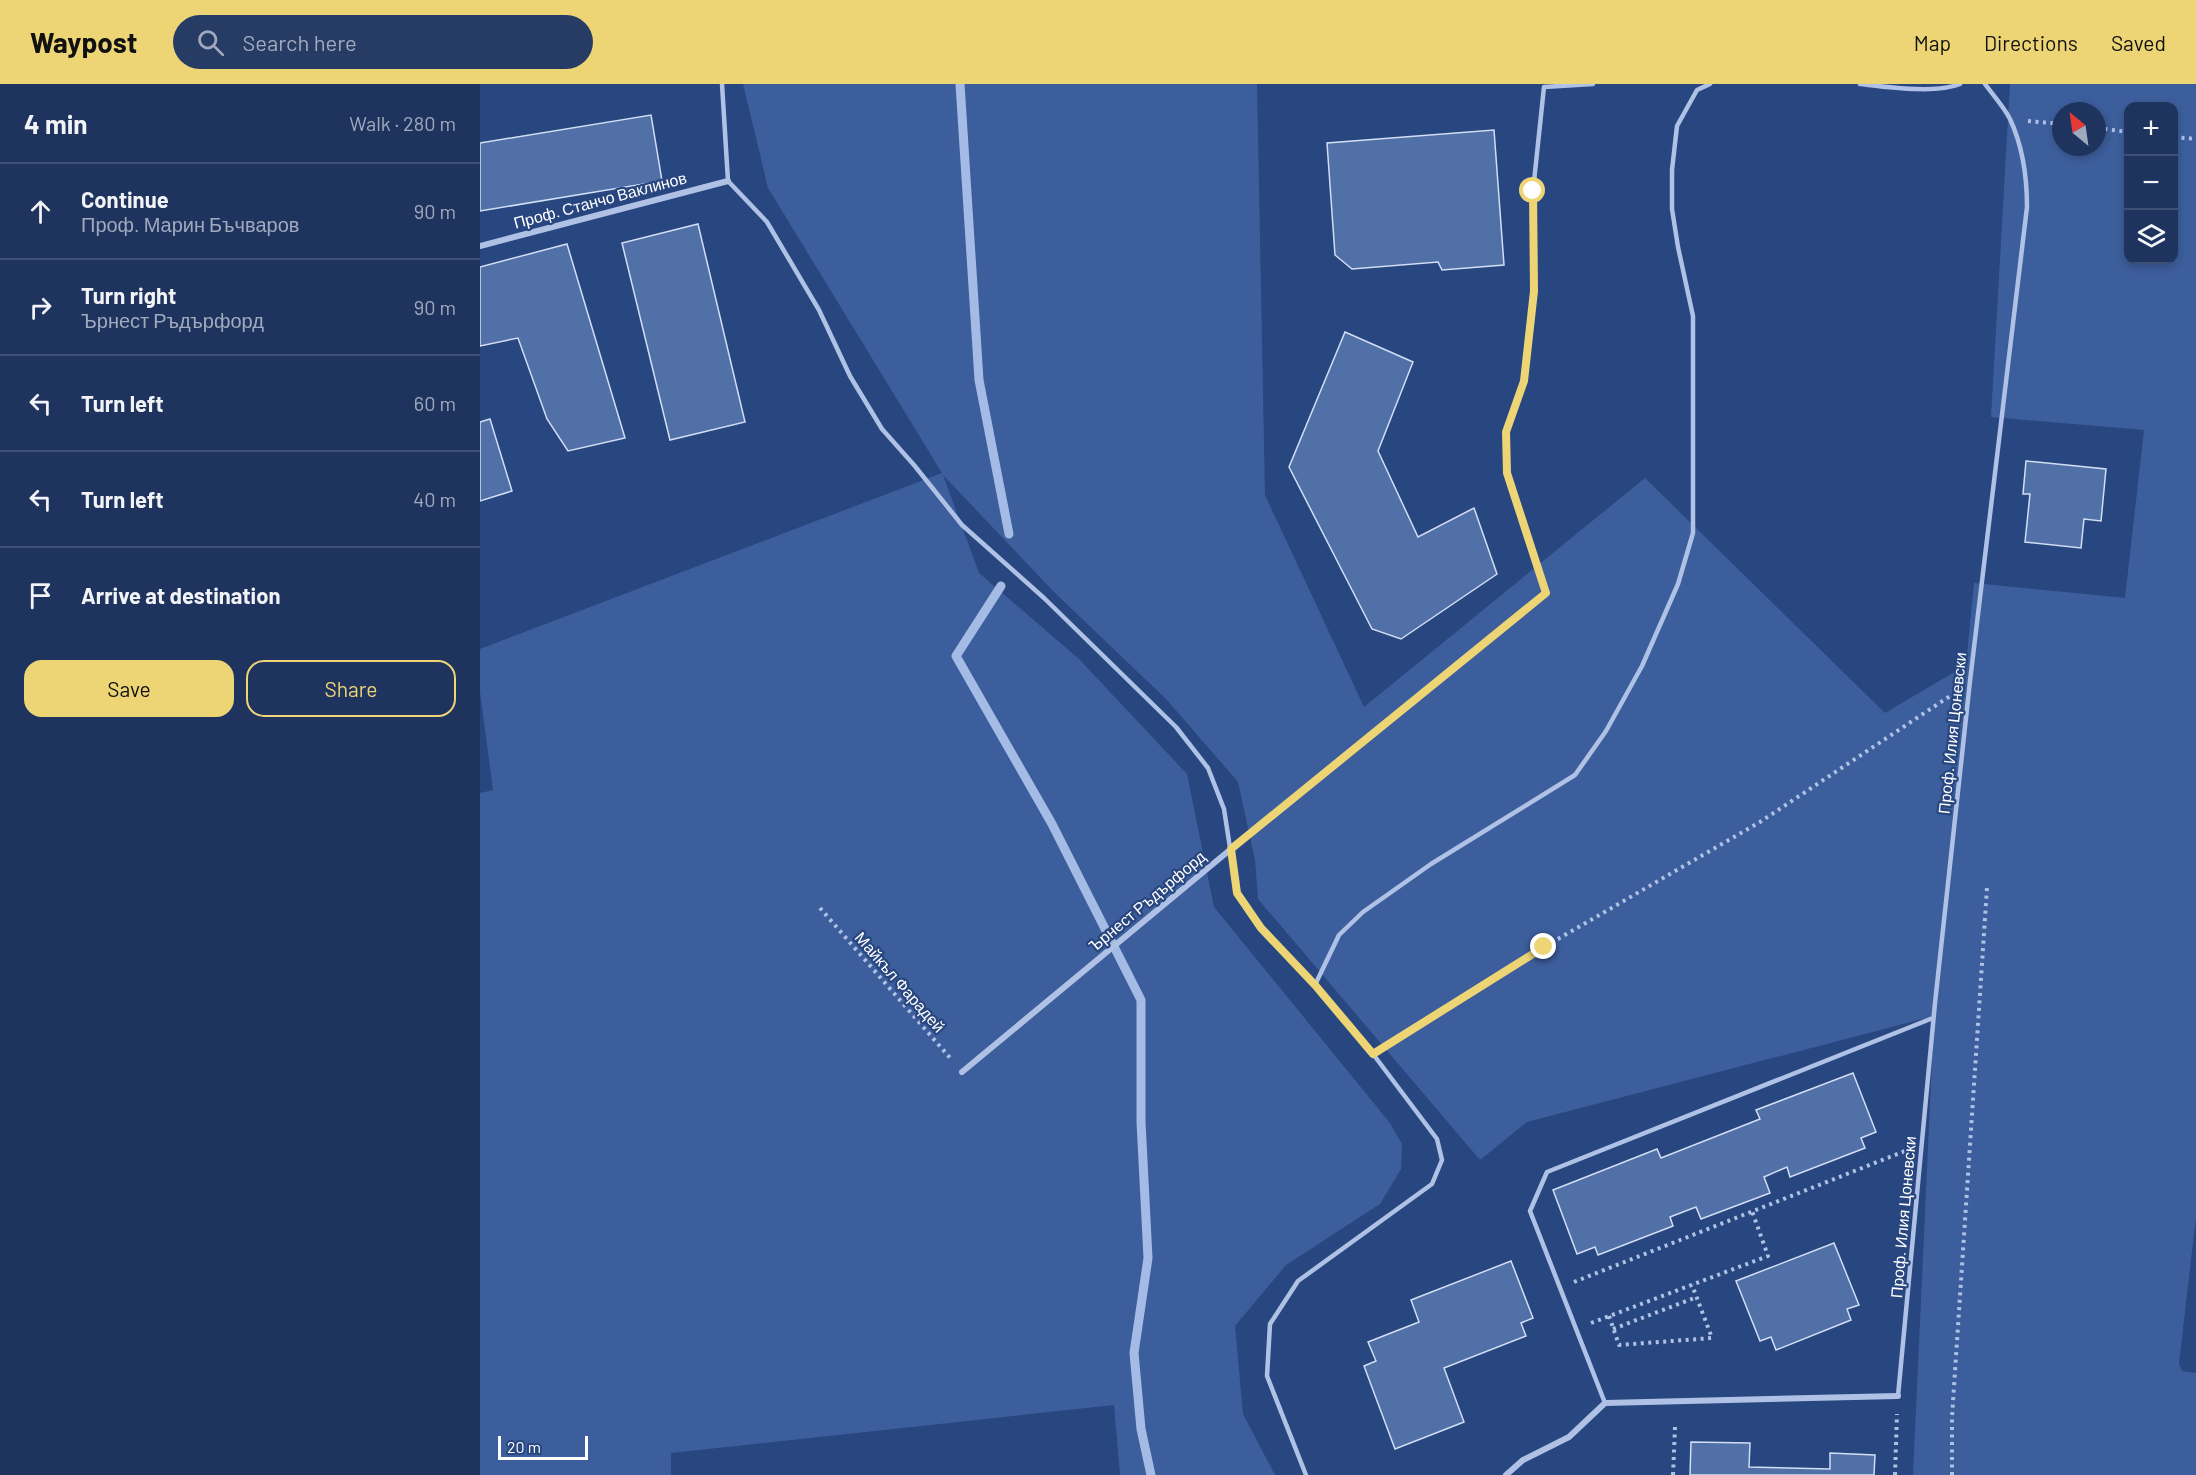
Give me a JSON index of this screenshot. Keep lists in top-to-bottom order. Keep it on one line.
{"streets":{"street":["Проф. Станчо Ваклинов","Ърнест Ръдърфорд"],"lane":["Проф. Илия Цоневски"],"path":["Майкъл Фарадей"]},"crossings":[["Ърнест Ръдърфорд","Майкъл Фарадей"]],"scale_bar":"20 m","north":"top left","page":{"header":"Waypost","search":"Search here","nav":["Map","Directions","Saved"],"heading":["4 min","Walk · 280 m"],"map_buttons":["+","−"],"list":[["Continue","Проф. Марин Бъчваров","90 m"],["Turn right","Ърнест Ръдърфорд","90 m"],["Turn left","60 m"],["Turn left","40 m"],"Arrive at destination"],"buttons":["Save","Share"],"scale":"20 m"}}
